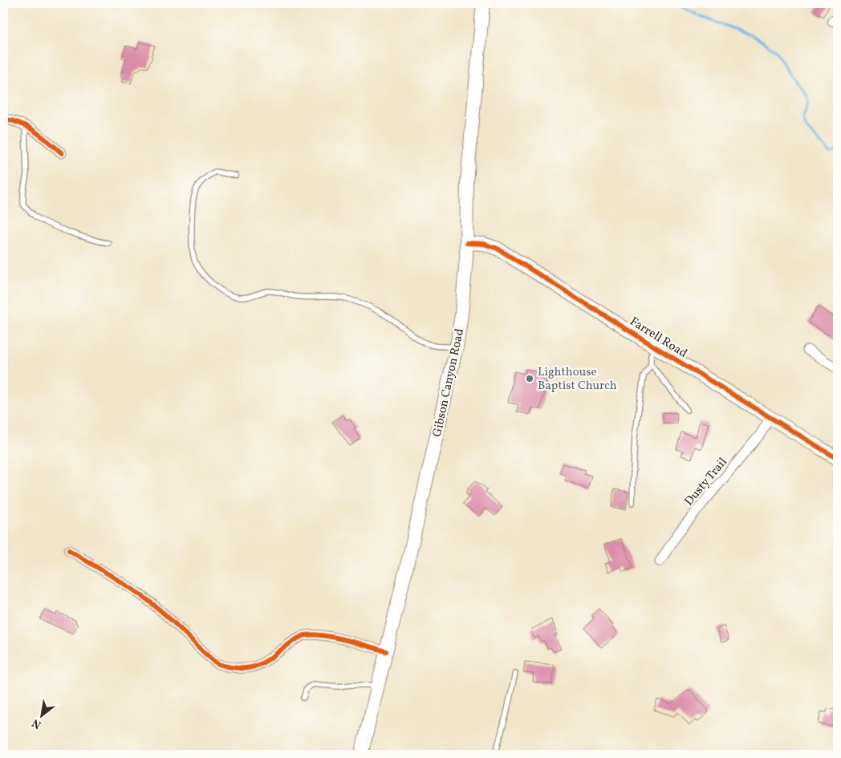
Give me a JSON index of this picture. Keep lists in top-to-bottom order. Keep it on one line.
{"streets":{"main road":["Farrell Road","Gibson Canyon Road"],"street":["Dusty Trail"]},"crossings":[["Farrell Road","Gibson Canyon Road"],["Farrell Road","Dusty Trail"]],"places":["Lighthouse Baptist Church"],"north":"bottom left"}
